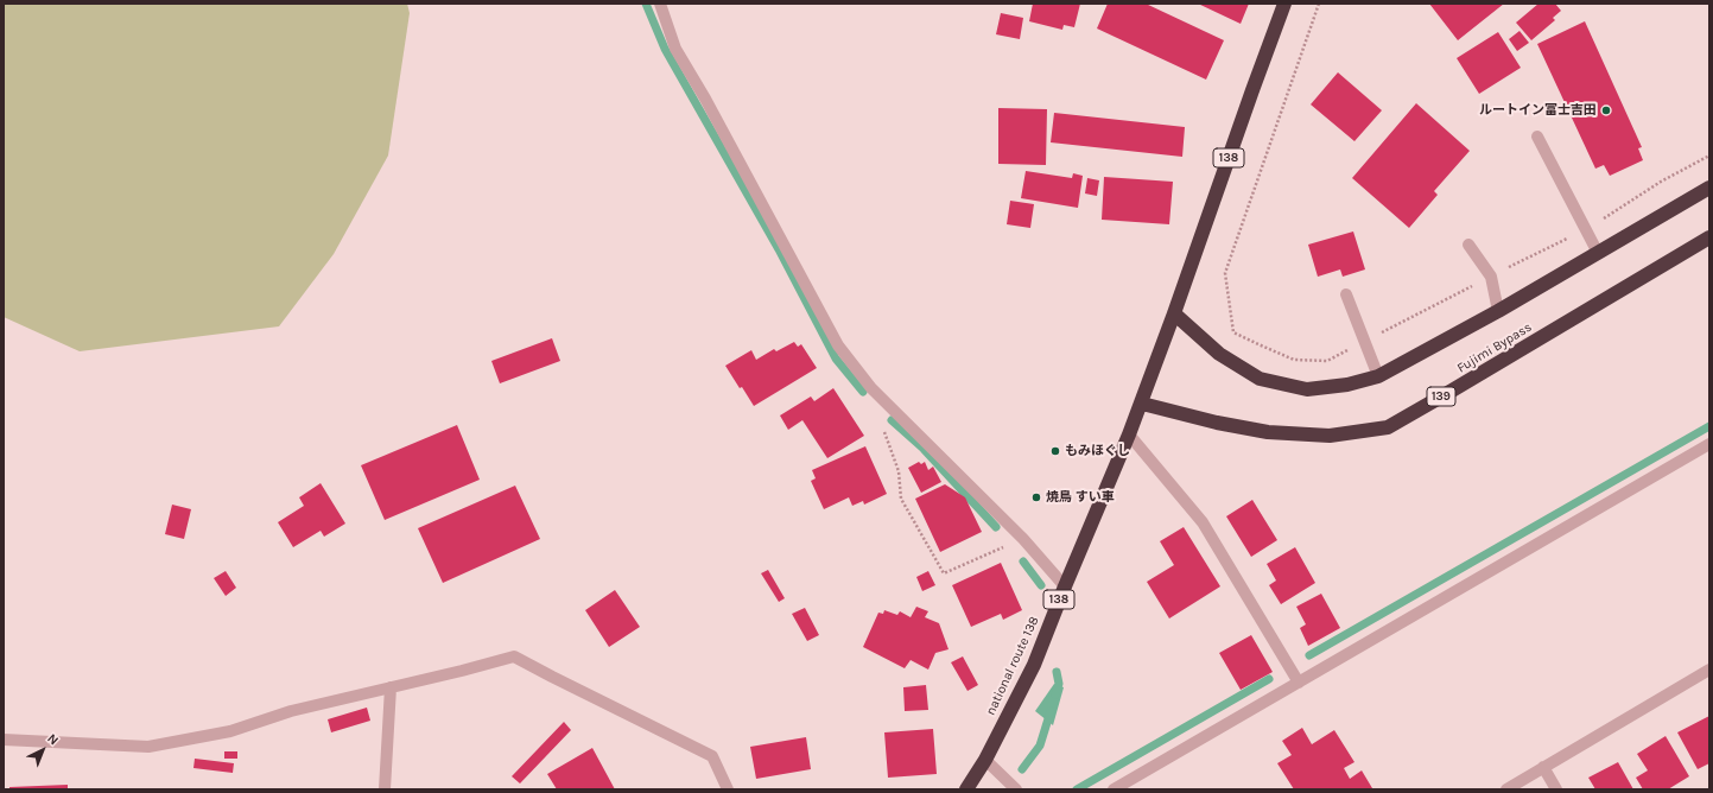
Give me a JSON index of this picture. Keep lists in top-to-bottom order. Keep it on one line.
{"streets":{"highway":["138","Fujimi Bypass","139","national route 138"]},"crossings":[["138","national route 138"],["Fujimi Bypass","national route 138"]],"places":["ルートイン富士吉田","もみほぐし","焼鳥 すい車"],"north":"top right"}
